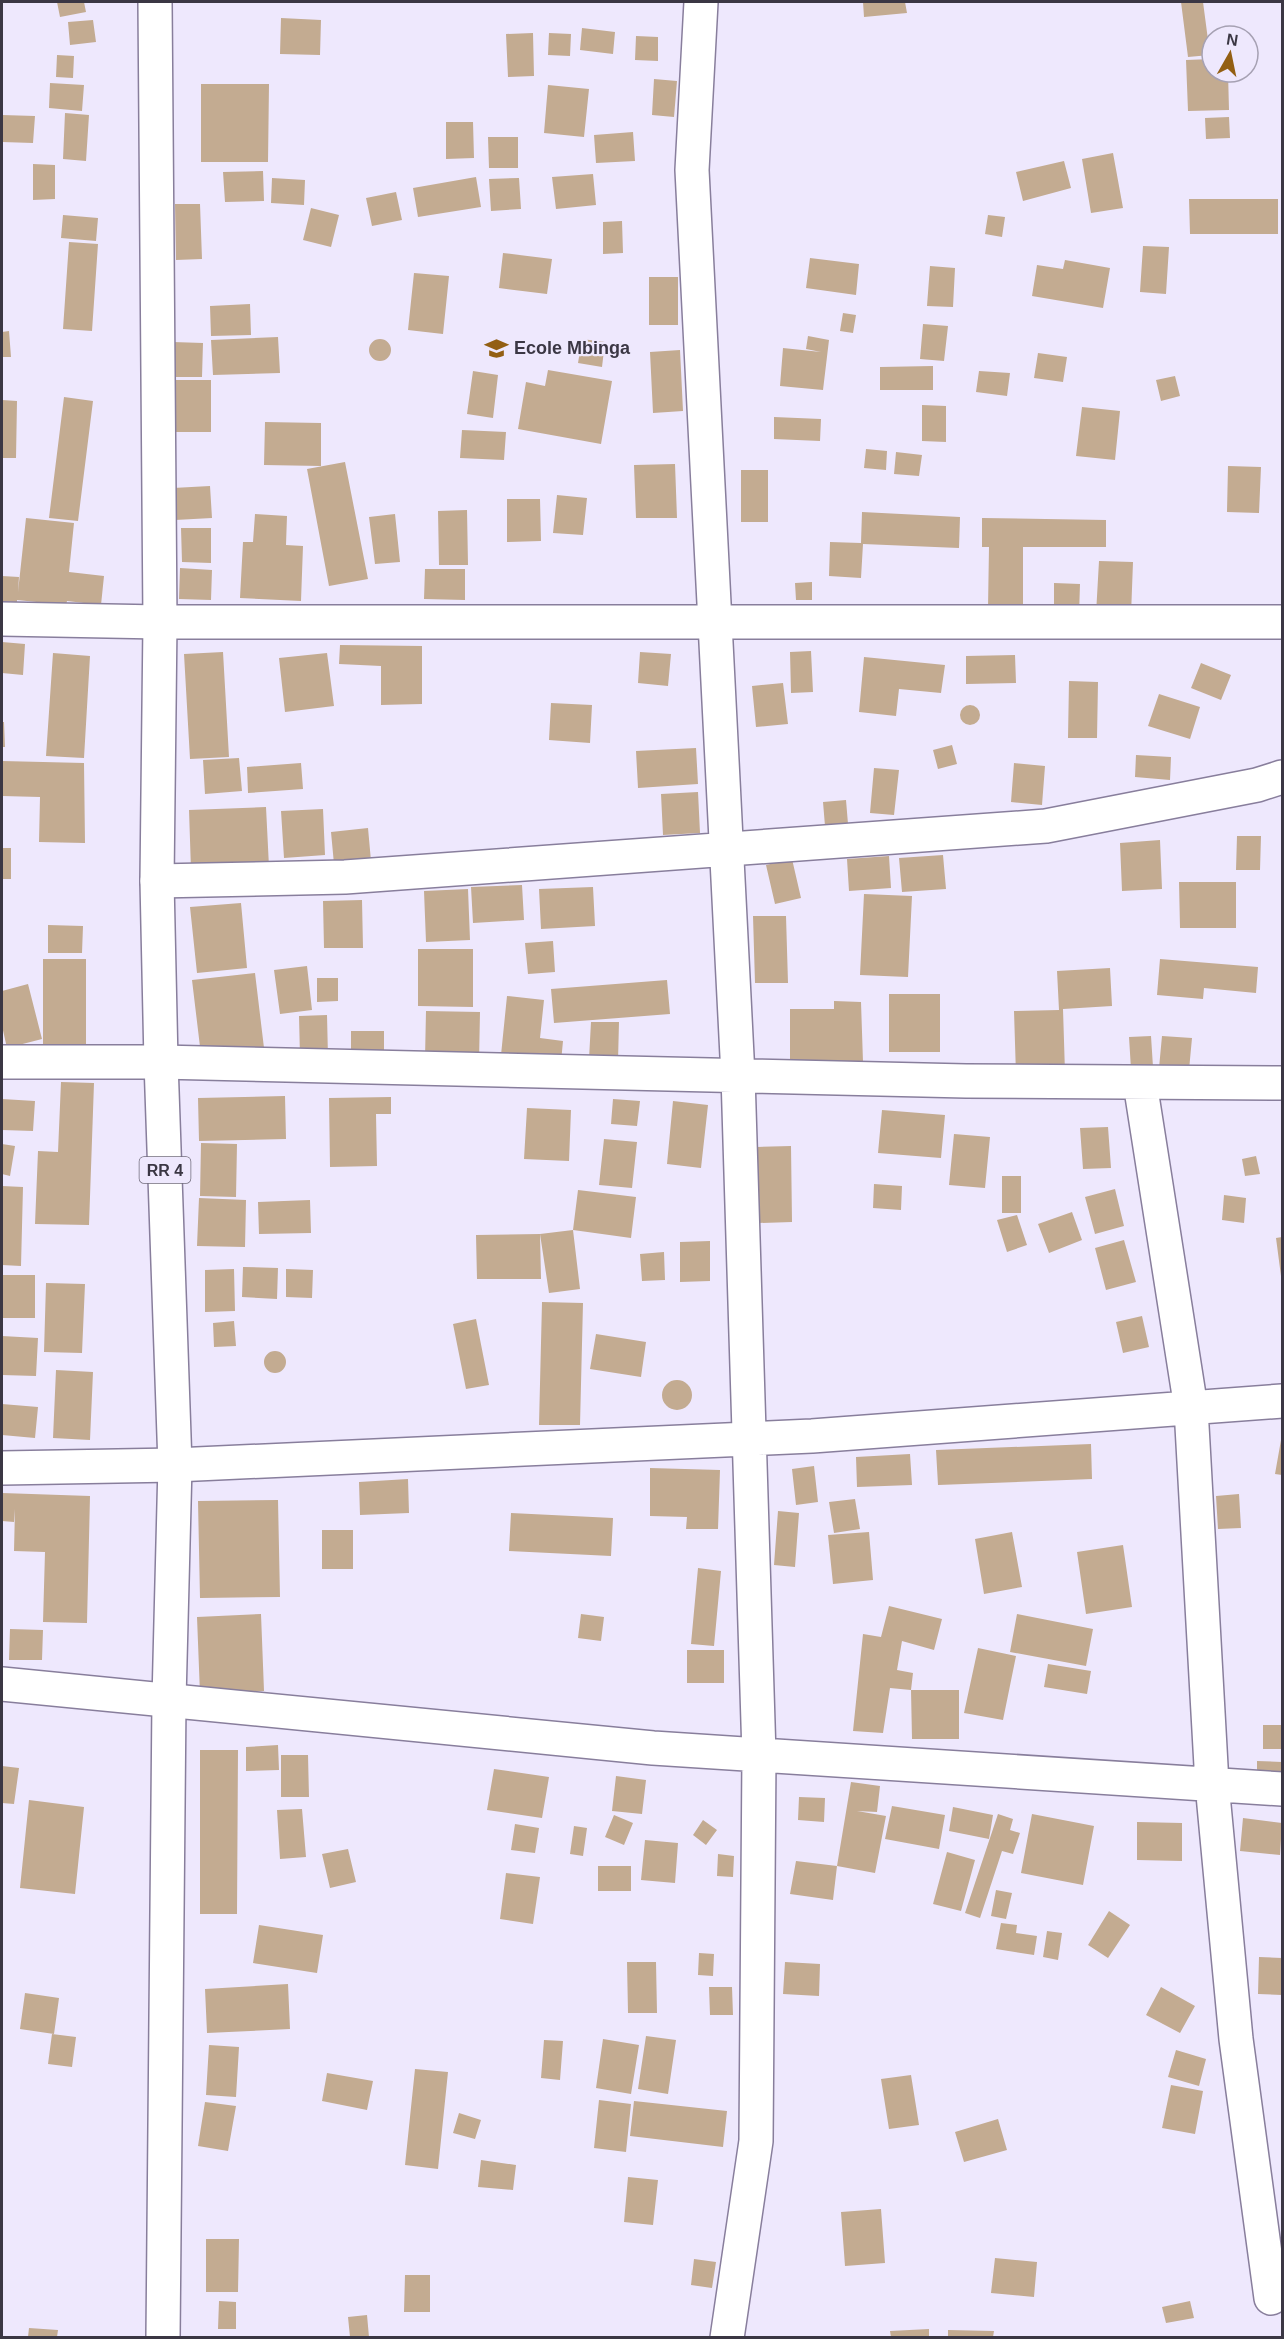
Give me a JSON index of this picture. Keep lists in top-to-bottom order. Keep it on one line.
{"streets":{"street":["RR 4"]},"places":{"school or university":["Ecole Mbinga"]},"north":"top"}
